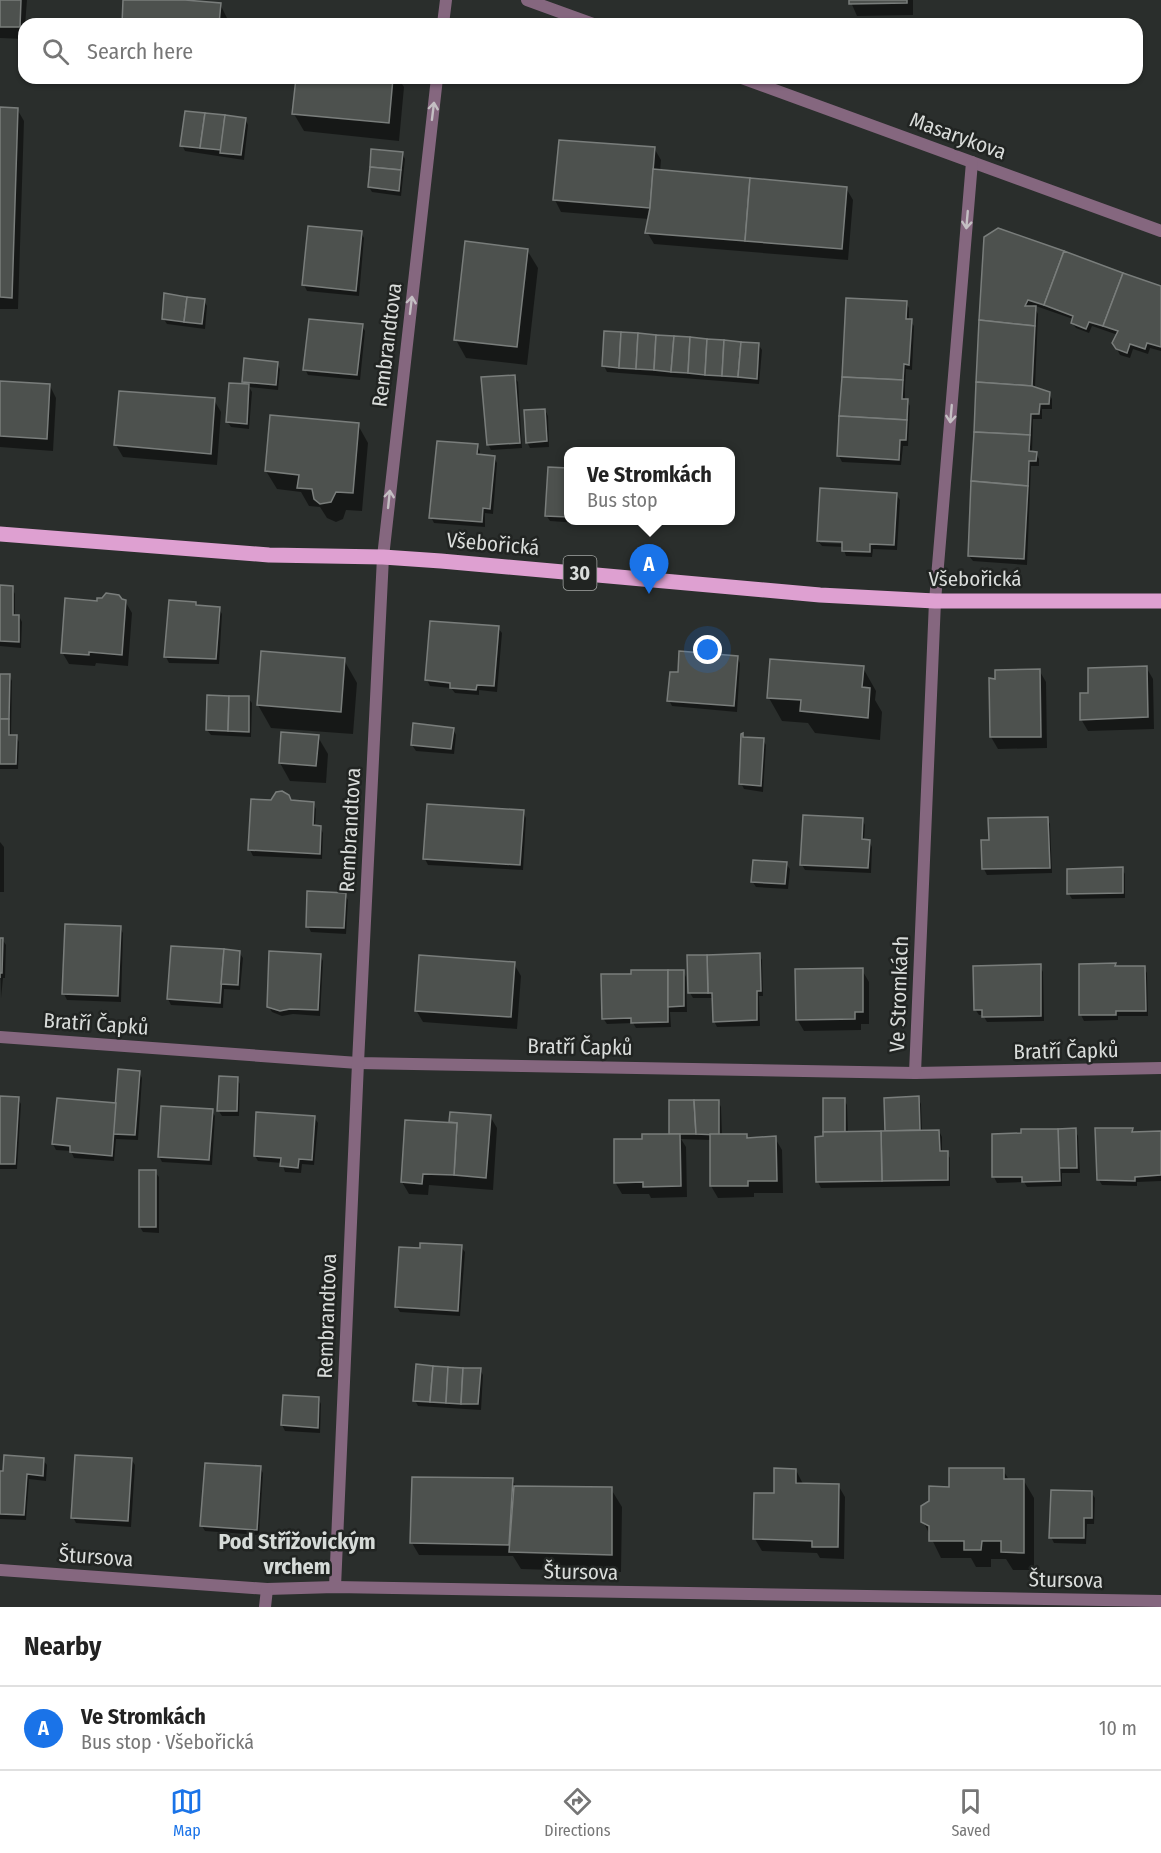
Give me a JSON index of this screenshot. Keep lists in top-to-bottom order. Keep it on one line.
{"streets":{"main road":["Všebořická","30"],"street":["Masarykova","Rembrandtova","Ve Stromkách","Bratří Čapků","Štursova"]},"crossings":[["Masarykova","Ve Stromkách"],["Rembrandtova","Všebořická"],["Rembrandtova","Bratří Čapků"],["Rembrandtova","Štursova"],["Všebořická","Ve Stromkách"],["Ve Stromkách","Bratří Čapků"]],"one_way":["Ve Stromkách"],"districts":["Pod Střížovickým vrchem"],"page":{"search":"Search here","popup":["Ve Stromkách","Bus stop"],"pins":"A","heading":"Nearby","list":[{"mark":"A","name":"Ve Stromkách","note":"Bus stop · Všebořická","value":"10 m"}],"nav":["Map","Directions","Saved"]}}
